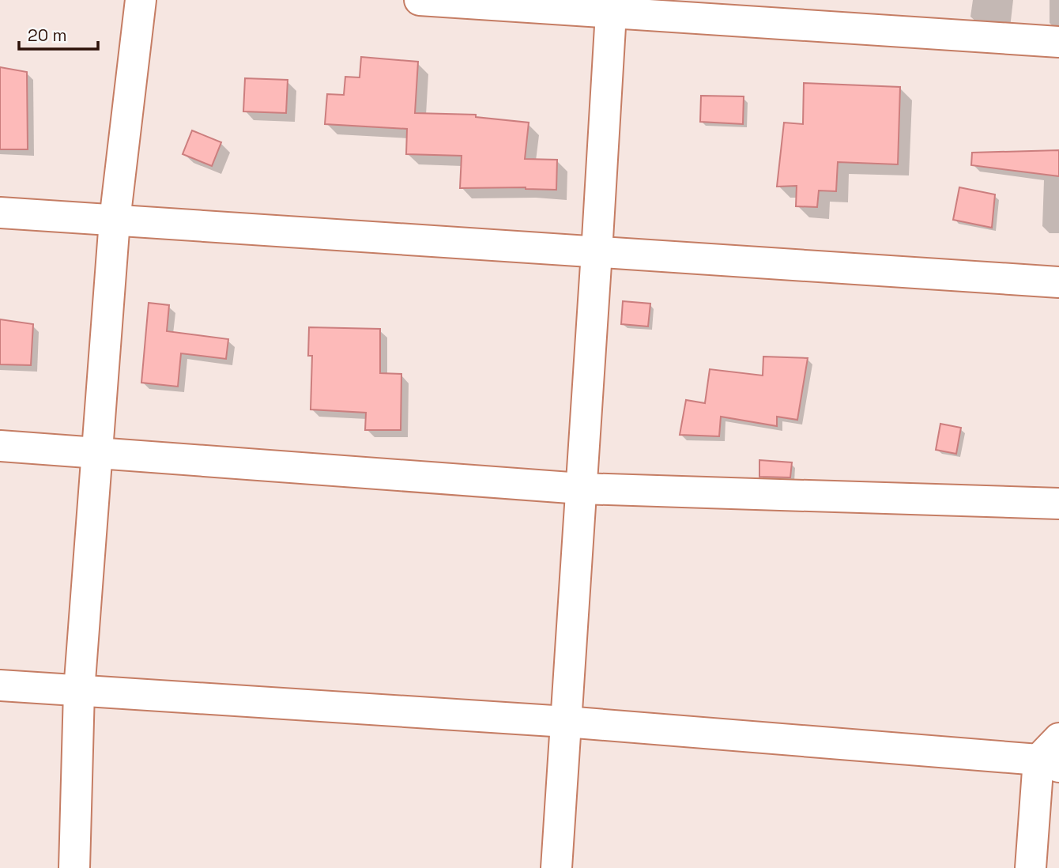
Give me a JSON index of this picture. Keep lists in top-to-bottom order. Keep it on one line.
{"scale_bar":"20 m"}
